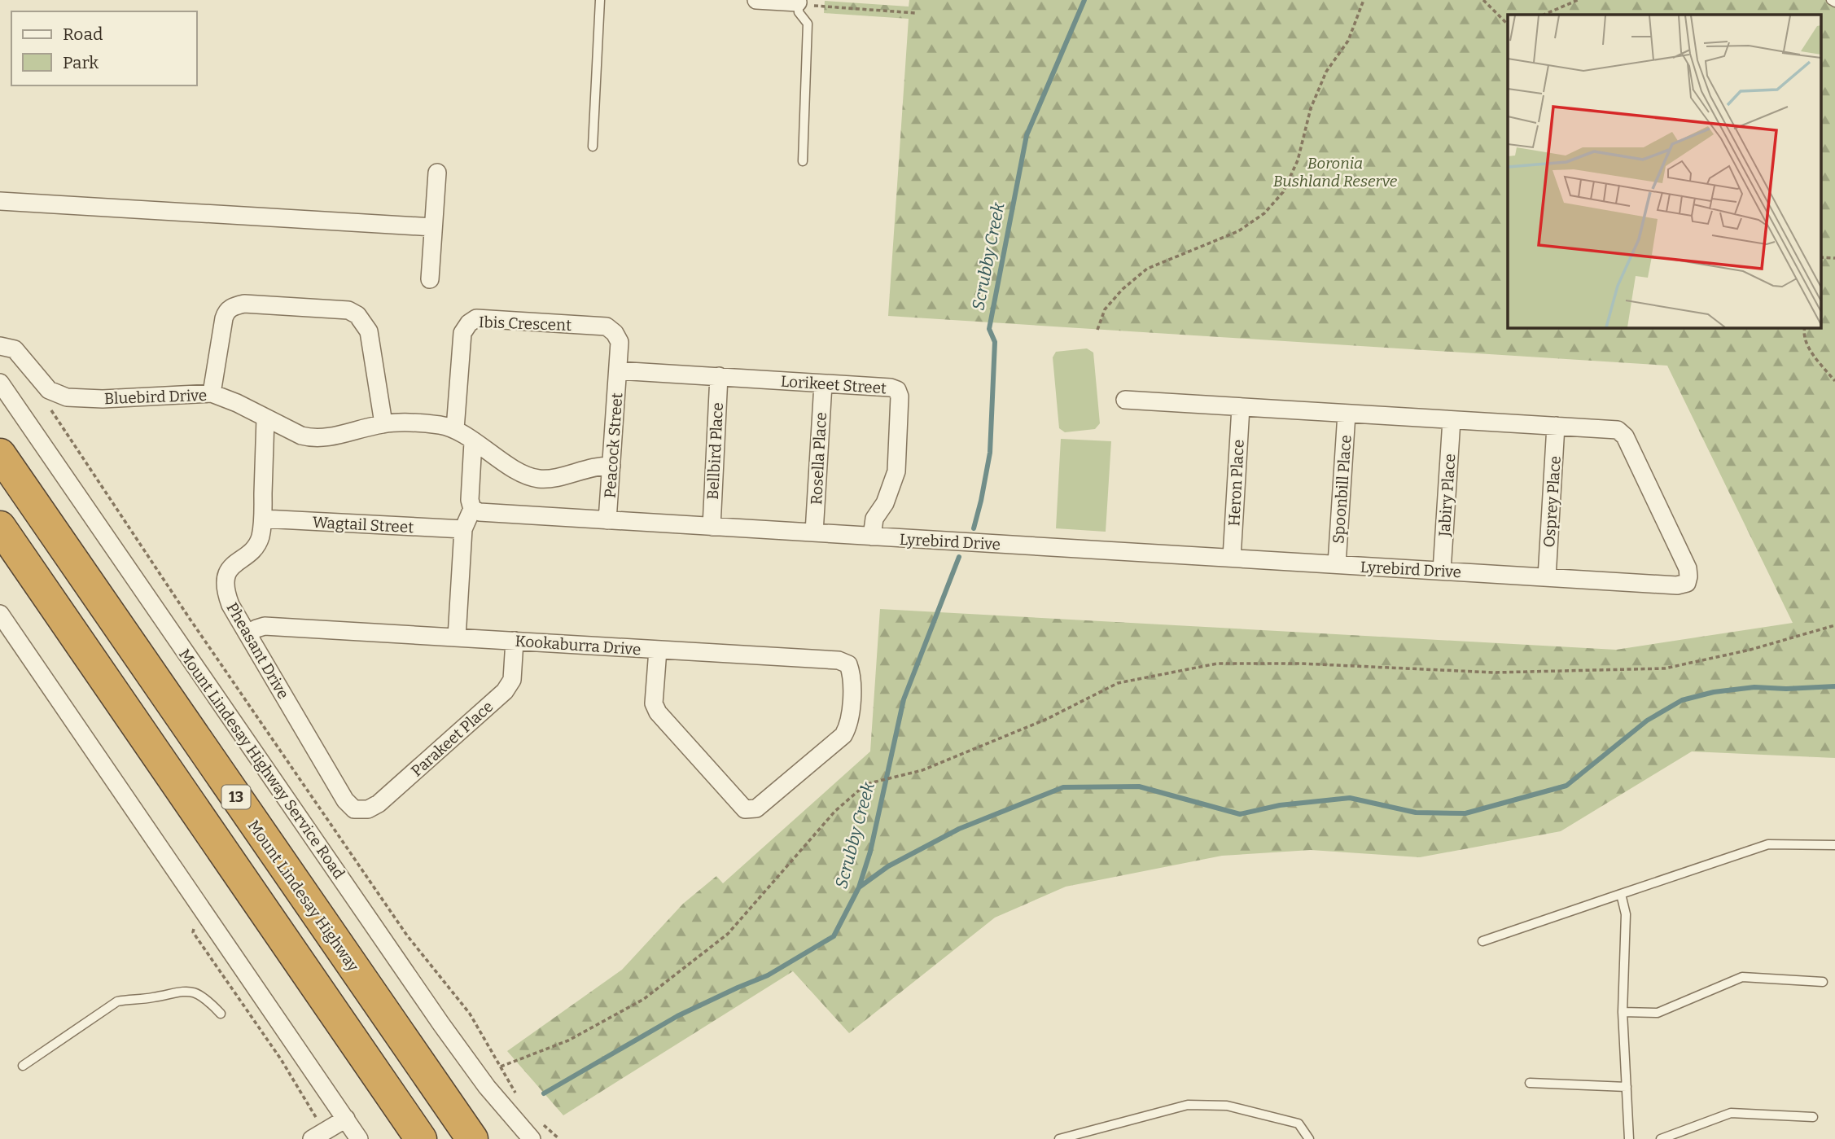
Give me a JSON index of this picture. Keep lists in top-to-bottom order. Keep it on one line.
{"streets":{"highway":["13","Mount Lindesay Highway"],"street":["Ibis Crescent","Lorikeet Street","Bluebird Drive","Peacock Street","Bellbird Place","Rosella Place","Heron Place","Spoonbill Place","Jabiry Place","Osprey Place","Wagtail Street","Lyrebird Drive","Kookaburra Drive","Pheasant Drive","Parakeet Place","Mount Lindesay Highway Service Road"]},"crossings":[["Ibis Crescent","Lorikeet Street"],["Ibis Crescent","Bluebird Drive"],["Ibis Crescent","Peacock Street"],["Lorikeet Street","Bluebird Drive"],["Lorikeet Street","Peacock Street"],["Lorikeet Street","Bellbird Place"],["Lorikeet Street","Rosella Place"],["Lorikeet Street","Lyrebird Drive"],["Bluebird Drive","Peacock Street"],["Bluebird Drive","Pheasant Drive"],["Peacock Street","Lyrebird Drive"],["Bellbird Place","Lyrebird Drive"],["Rosella Place","Lyrebird Drive"],["Heron Place","Lyrebird Drive"],["Spoonbill Place","Lyrebird Drive"],["Jabiry Place","Lyrebird Drive"],["Osprey Place","Lyrebird Drive"],["Wagtail Street","Pheasant Drive"],["Kookaburra Drive","Pheasant Drive"],["Kookaburra Drive","Parakeet Place"],["Pheasant Drive","Parakeet Place"]],"water":["Scrubby Creek"],"parks":["Boronia Bushland Reserve"],"legend":["Road","Park"]}
